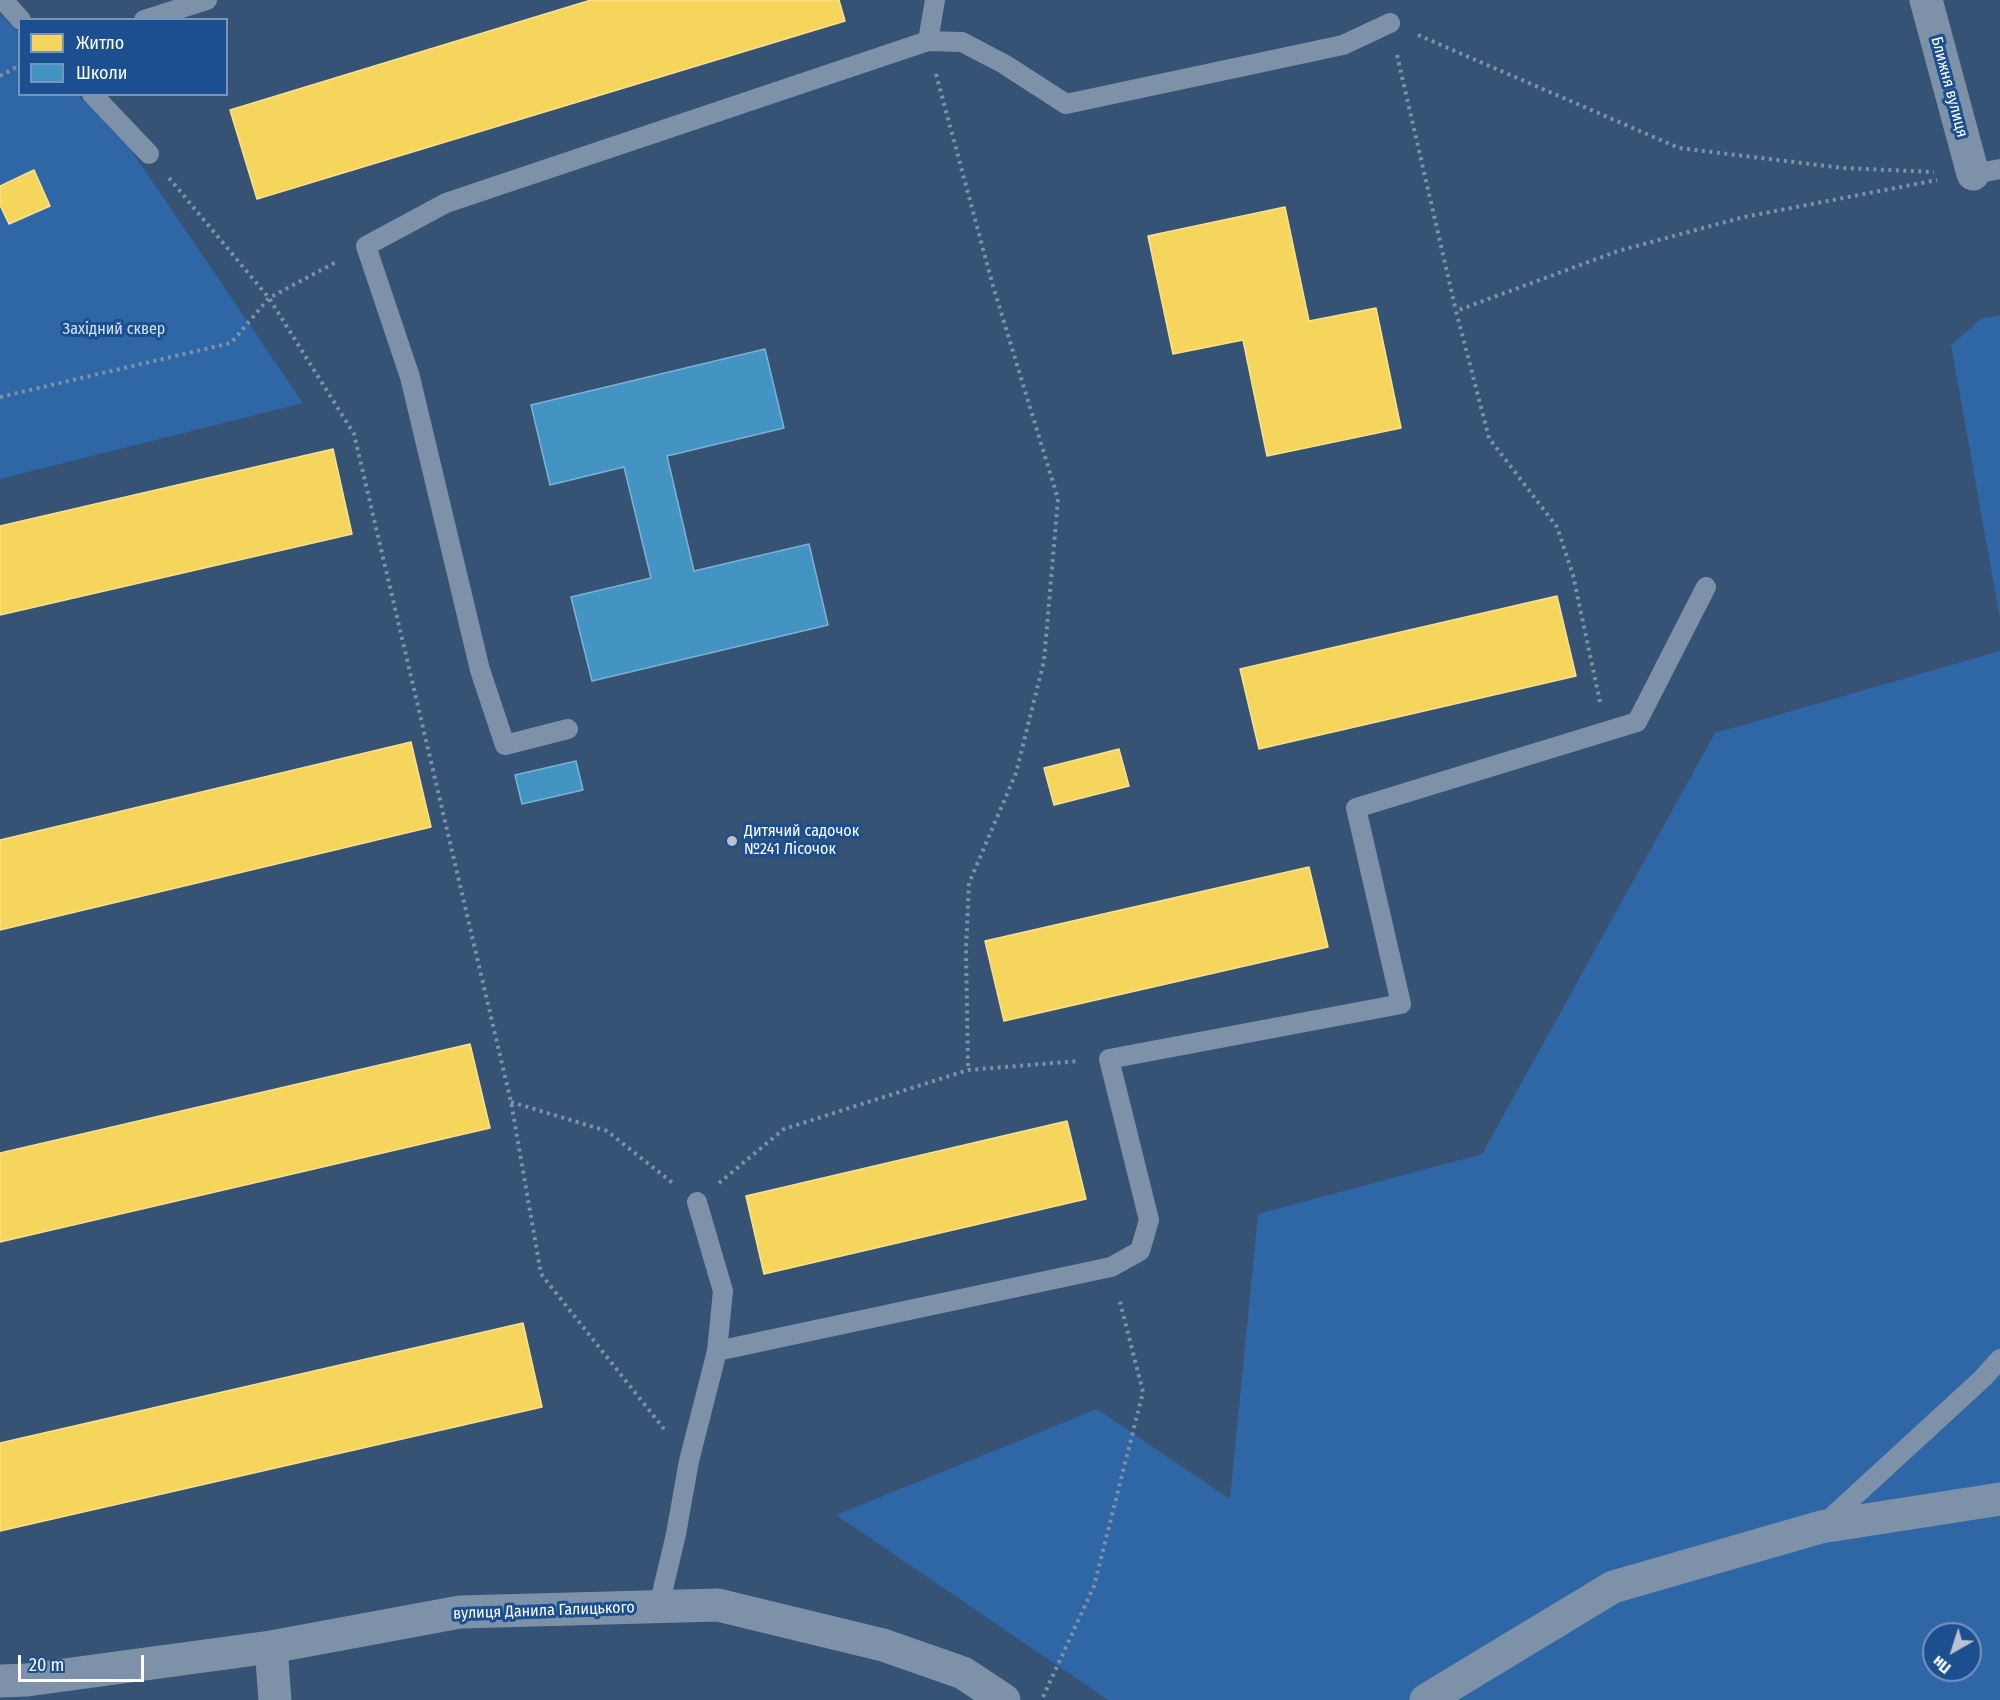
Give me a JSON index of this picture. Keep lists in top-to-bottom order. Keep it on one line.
{"streets":{"street":["Ближня вулиця","вулиця Данила Галицького"]},"parks":["Західний сквер"],"places":["Дитячий садочок №241 Лісочок"],"legend":["Житло","Школи"],"scale_bar":"20 m","north":"bottom left"}
